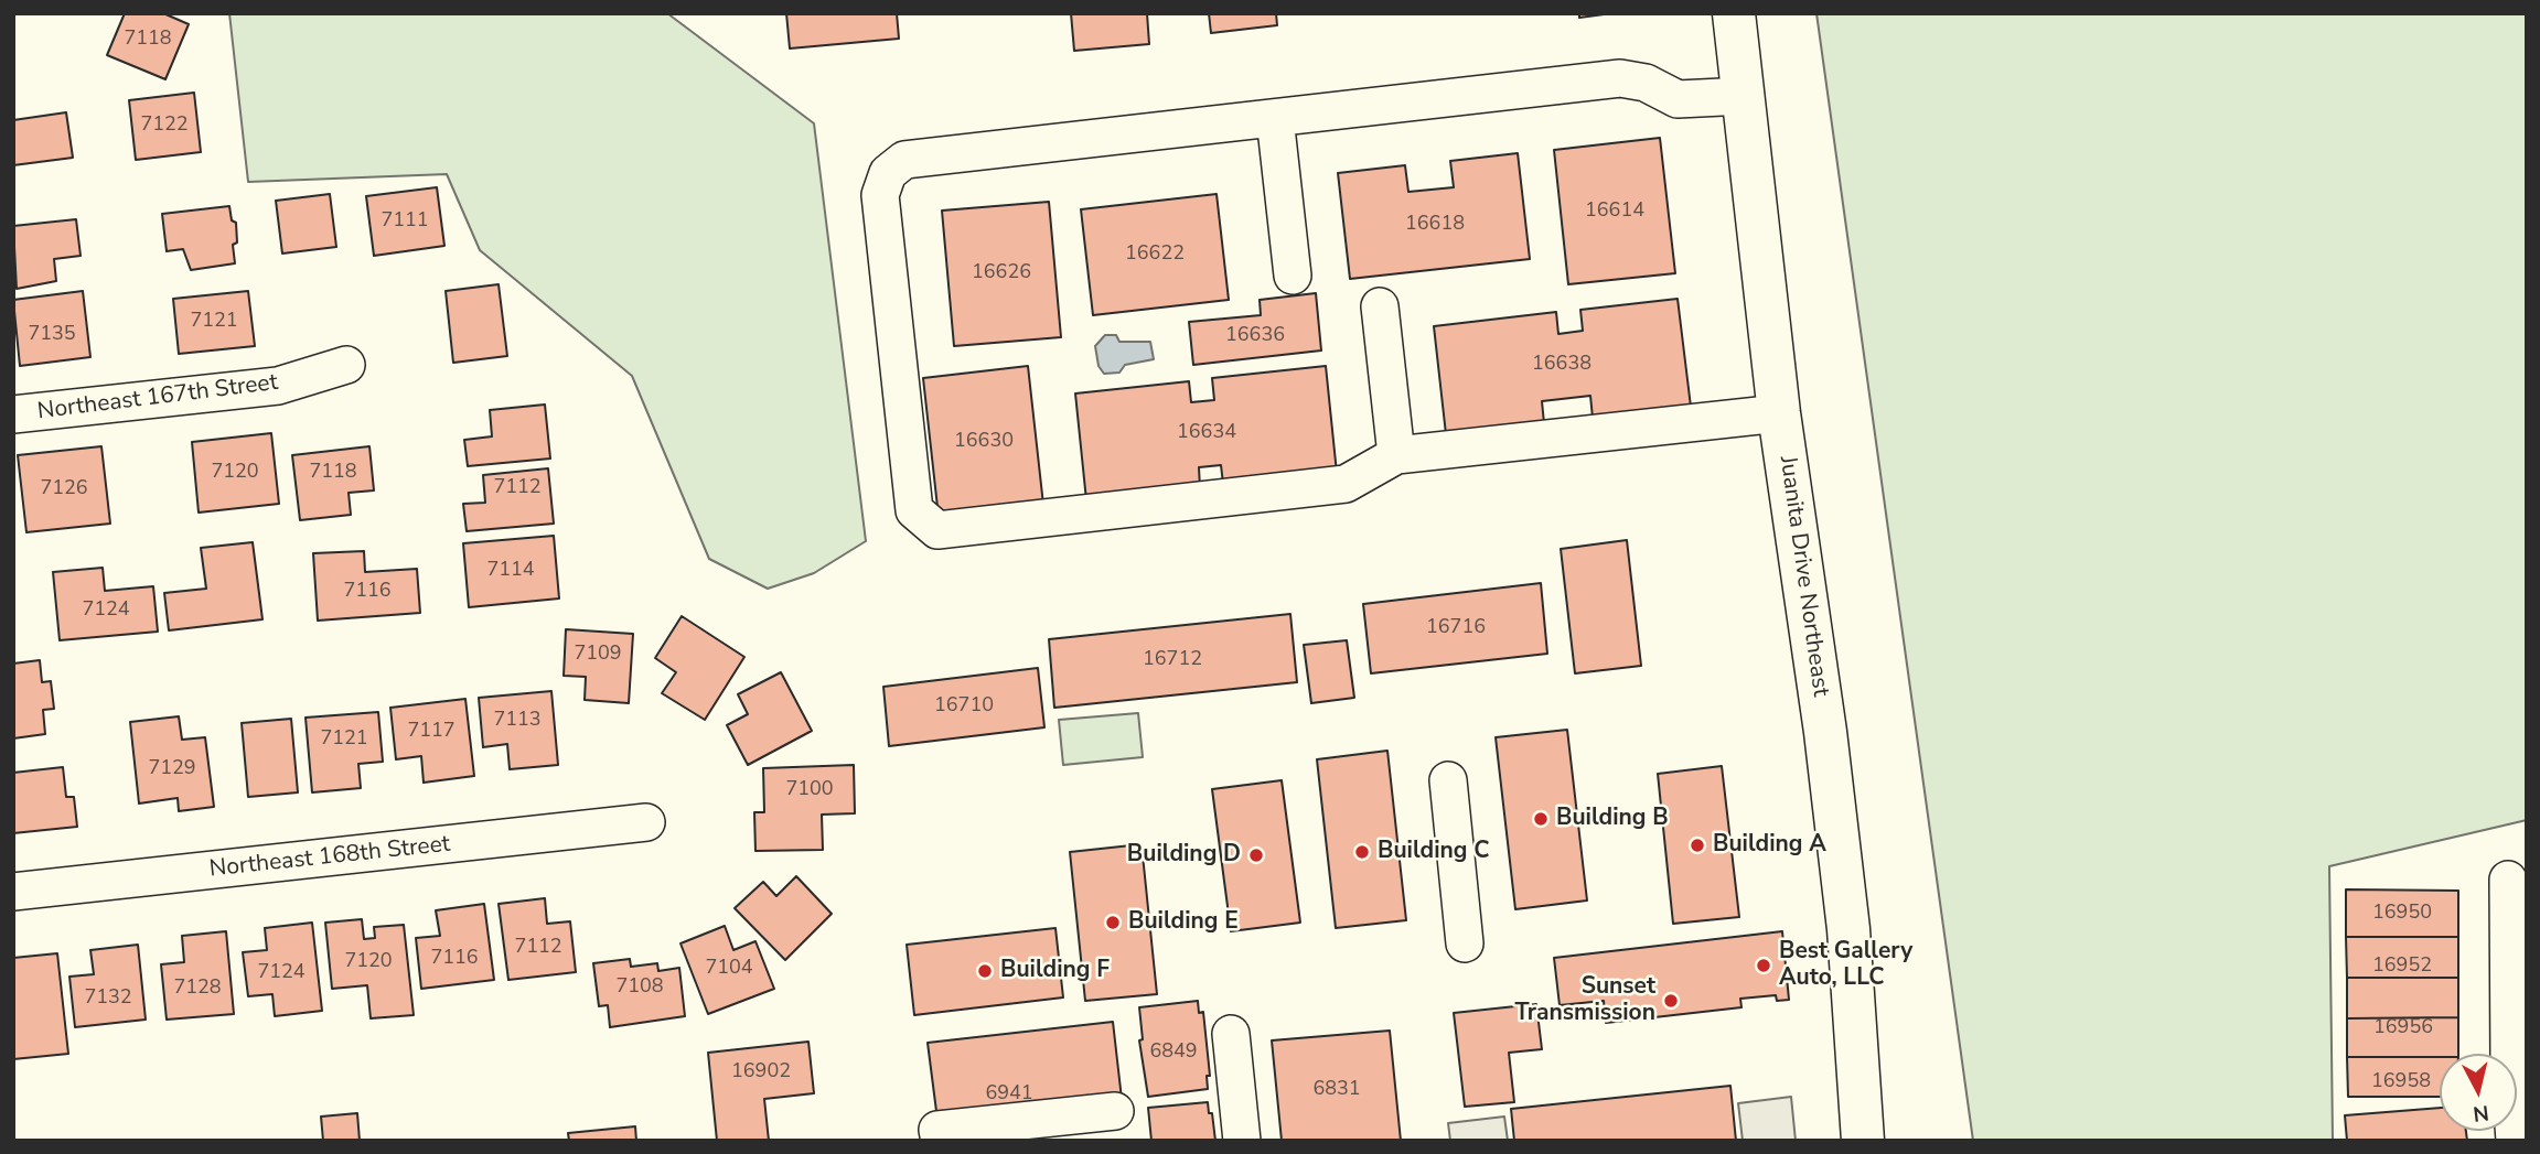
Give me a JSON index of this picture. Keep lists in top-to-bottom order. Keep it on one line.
{"streets":{"main road":["Juanita Drive Northeast"],"street":["Northeast 167th Street","Northeast 168th Street"]},"places":["Building B","Building A","Building C","Building D","Building E","Best Gallery Auto, LLC","Building F","Sunset Transmission"],"house_numbers":["7118","7122","16614","7111","16618","16622","16626","7121","7135","16636","16638","16634","16630","7120","7118","7112","7126","7114","7116","7124","16716","7109","16712","16710","7113","7117","7121","7129","7100","16950","7112","7116","7120","16952","7104","7124","7108","7128","7132","16956","6849","16902","16958","6831","6941"],"north":"bottom"}
